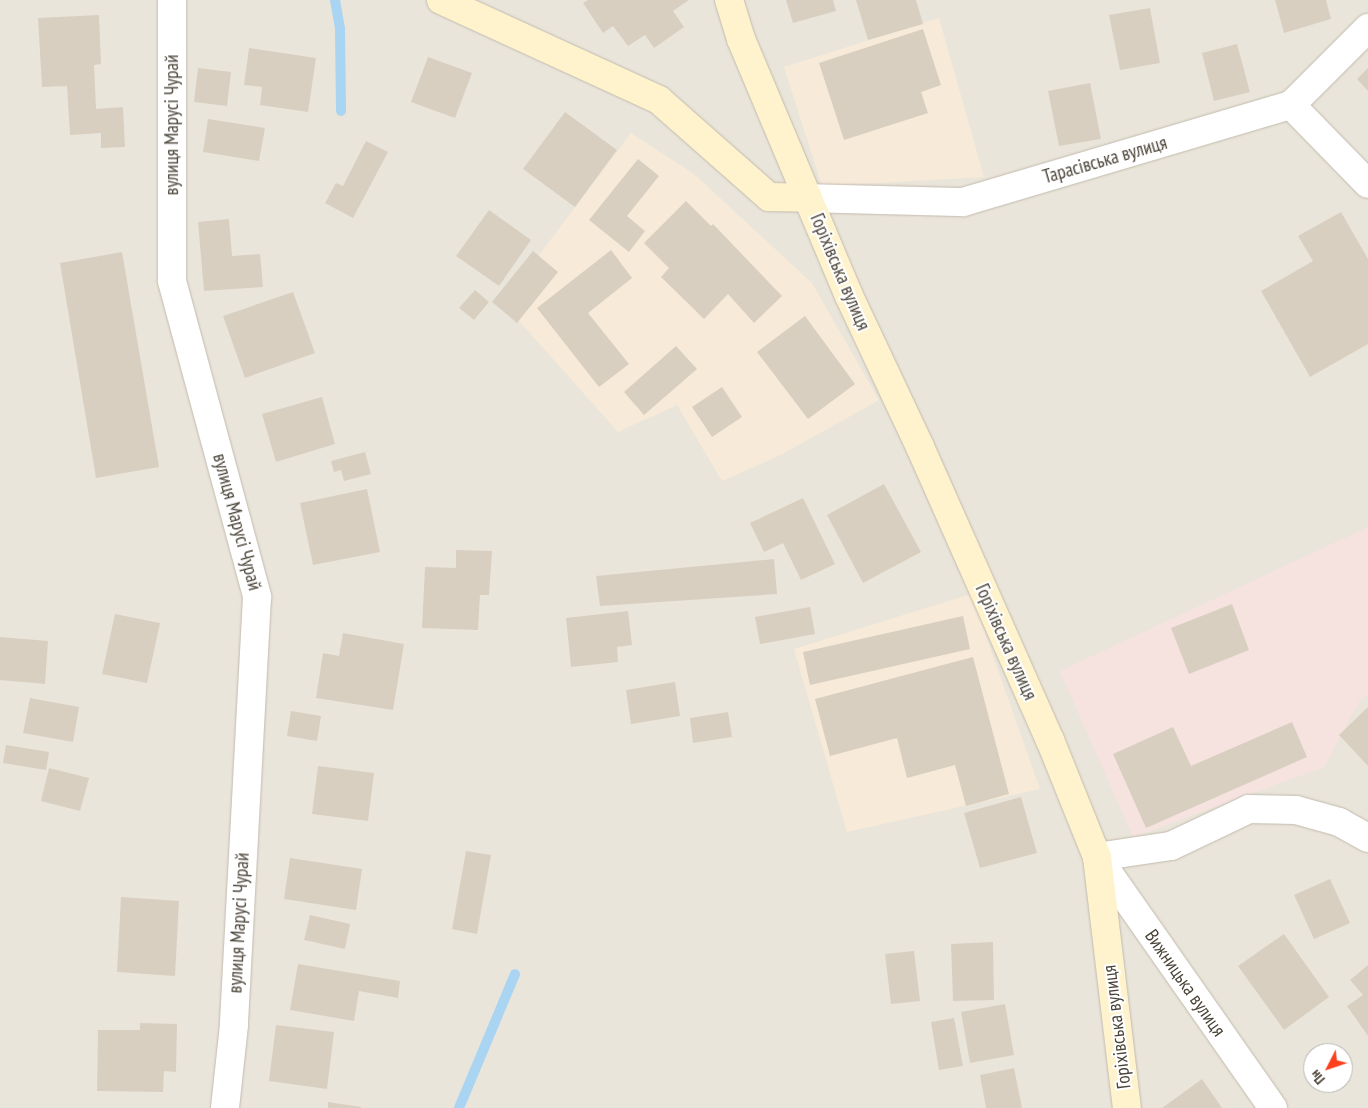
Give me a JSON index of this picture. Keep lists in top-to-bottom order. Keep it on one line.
{"streets":{"street":["вулиця Марусі Чурай","Тарасівська вулиця","Горіхівська вулиця","Вижницька вулиця"]},"crossings":[["Тарасівська вулиця","Горіхівська вулиця"],["Горіхівська вулиця","Вижницька вулиця"]],"north":"bottom left"}
